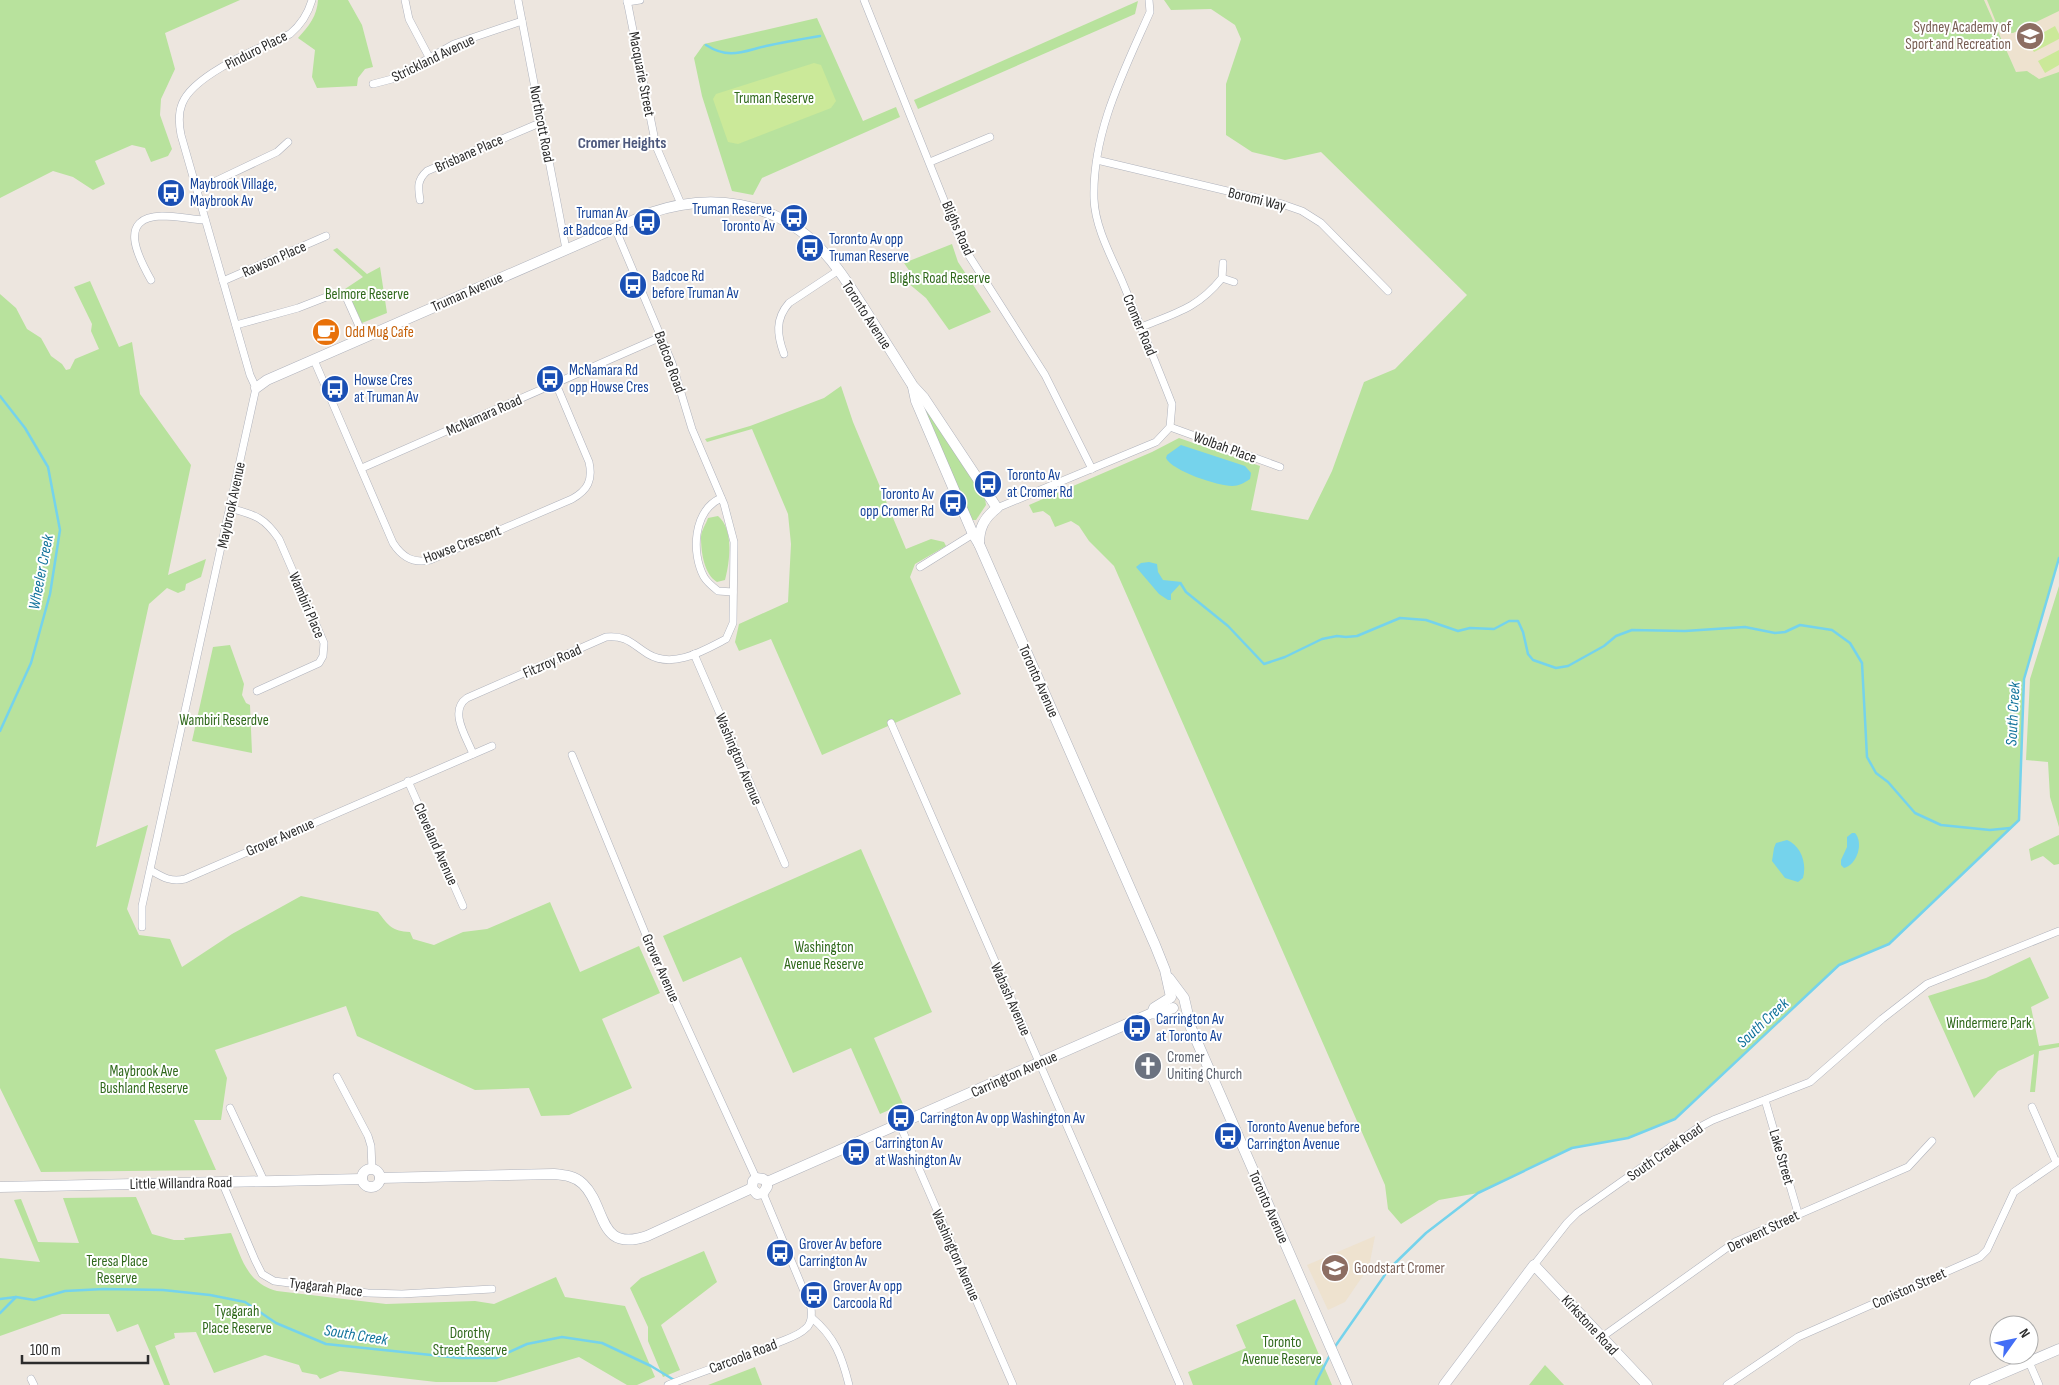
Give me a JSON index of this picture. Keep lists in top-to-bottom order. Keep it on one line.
{"streets":{"street":["Pinduro Place","Strickland Avenue","Macquarie Street","Northcott Road","Brisbane Place","Boromi Way","Blighs Road","Rawson Place","Truman Avenue","Toronto Avenue","Cromer Road","Badcoe Road","McNamara Road","Wolbah Place","Maybrook Avenue","Howse Crescent","Wambiri Place","Fitzroy Road","Washington Avenue","Grover Avenue","Cleveland Avenue","Wabash Avenue","Carrington Avenue","South Creek Road","Lake Street","Little Willandra Road","Derwent Street","Tyagarah Place","Coniston Street","Kirkstone Road","Carcoola Road"]},"crossings":[["Strickland Avenue","Northcott Road"],["Macquarie Street","Truman Avenue"],["Macquarie Street","Toronto Avenue"],["Northcott Road","Brisbane Place"],["Northcott Road","Truman Avenue"],["Boromi Way","Cromer Road"],["Truman Avenue","Toronto Avenue"],["Truman Avenue","Badcoe Road"],["Truman Avenue","Maybrook Avenue"],["Truman Avenue","Howse Crescent"],["Toronto Avenue","Carrington Avenue"],["Cromer Road","Wolbah Place"],["Badcoe Road","McNamara Road"],["Badcoe Road","Fitzroy Road"],["McNamara Road","Howse Crescent"],["Maybrook Avenue","Wambiri Place"],["Maybrook Avenue","Grover Avenue"],["Fitzroy Road","Washington Avenue"],["Fitzroy Road","Grover Avenue"],["Washington Avenue","Carrington Avenue"],["Grover Avenue","Cleveland Avenue"],["Grover Avenue","Carrington Avenue"],["Wabash Avenue","Carrington Avenue"],["South Creek Road","Lake Street"],["South Creek Road","Kirkstone Road"],["Lake Street","Derwent Street"],["Little Willandra Road","Tyagarah Place"],["Derwent Street","Kirkstone Road"]],"districts":["Cromer Heights"],"water":["Wheeler Creek","South Creek"],"parks":["Truman Reserve","Blighs Road Reserve","Belmore Reserve","Wambiri Reserdve","Washington Avenue Reserve","Windermere Park","Maybrook Ave Bushland Reserve","Teresa Place Reserve","Tyagarah Place Reserve","Dorothy Street Reserve","Toronto Avenue Reserve"],"places":{"school or university":["Sydney Academy of Sport and Recreation","Goodstart Cromer"],"bus stop":["Maybrook Village, Maybrook Av","Truman Reserve, Toronto Av","Truman Av at Badcoe Rd","Toronto Av opp Truman Reserve","Badcoe Rd before Truman Av","McNamara Rd opp Howse Cres","Howse Cres at Truman Av","Toronto Av at Cromer Rd","Toronto Av opp Cromer Rd","Carrington Av at Toronto Av","Carrington Av opp Washington Av","Toronto Avenue before Carrington Avenue","Carrington Av at Washington Av","Grover Av before Carrington Av","Grover Av opp Carcoola Rd"],"cafe":["Odd Mug Cafe"],"church":["Cromer Uniting Church"]},"scale_bar":"100 m","north":"top right"}
